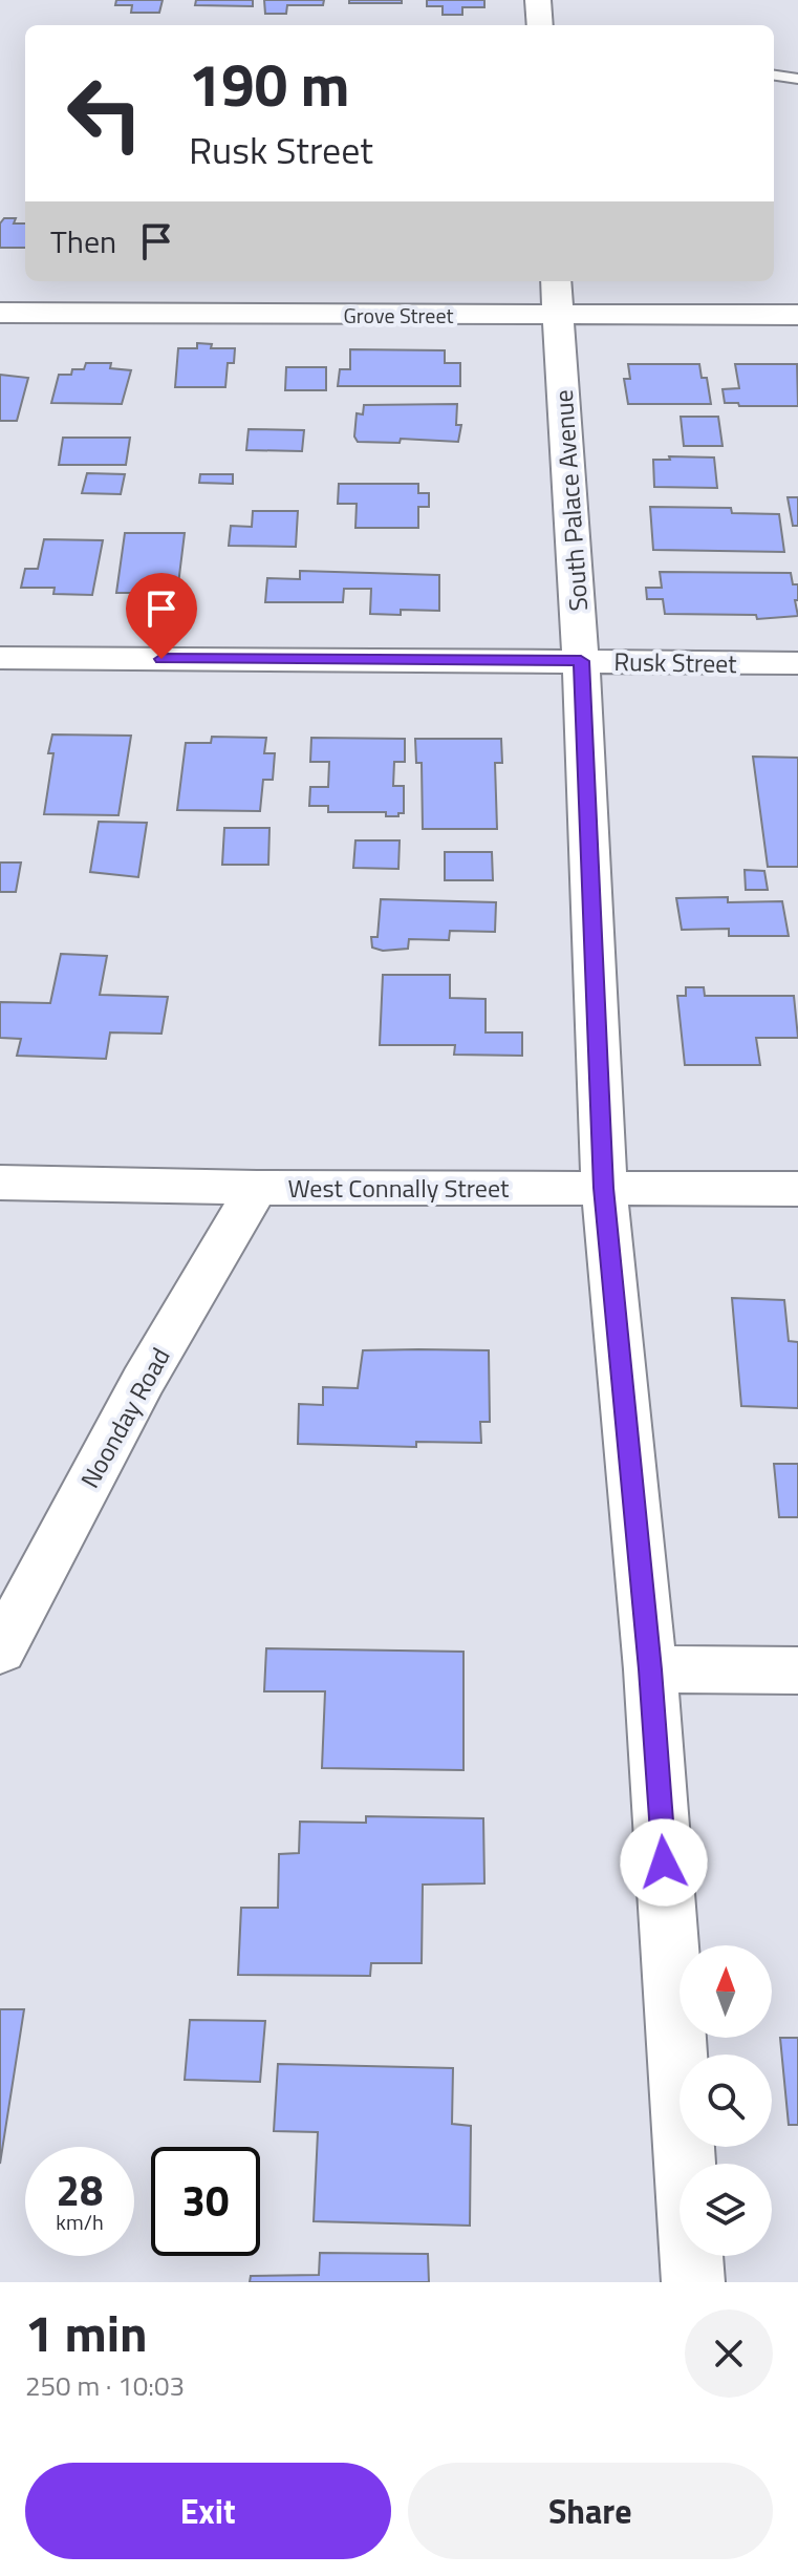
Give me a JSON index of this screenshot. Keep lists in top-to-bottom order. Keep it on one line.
{"streets":{"street":["Grove Street","South Palace Avenue","Rusk Street","West Connally Street","Noonday Road"]},"crossings":[["Grove Street","South Palace Avenue"],["South Palace Avenue","Rusk Street"],["South Palace Avenue","West Connally Street"],["West Connally Street","Noonday Road"]],"north":"top","page":{"turn":["190 m","Rusk Street"],"then":"Then","speed":"28 km/h","limit":"30","heading":["1 min","250 m · 10:03"],"buttons":["Exit","Share"]}}
